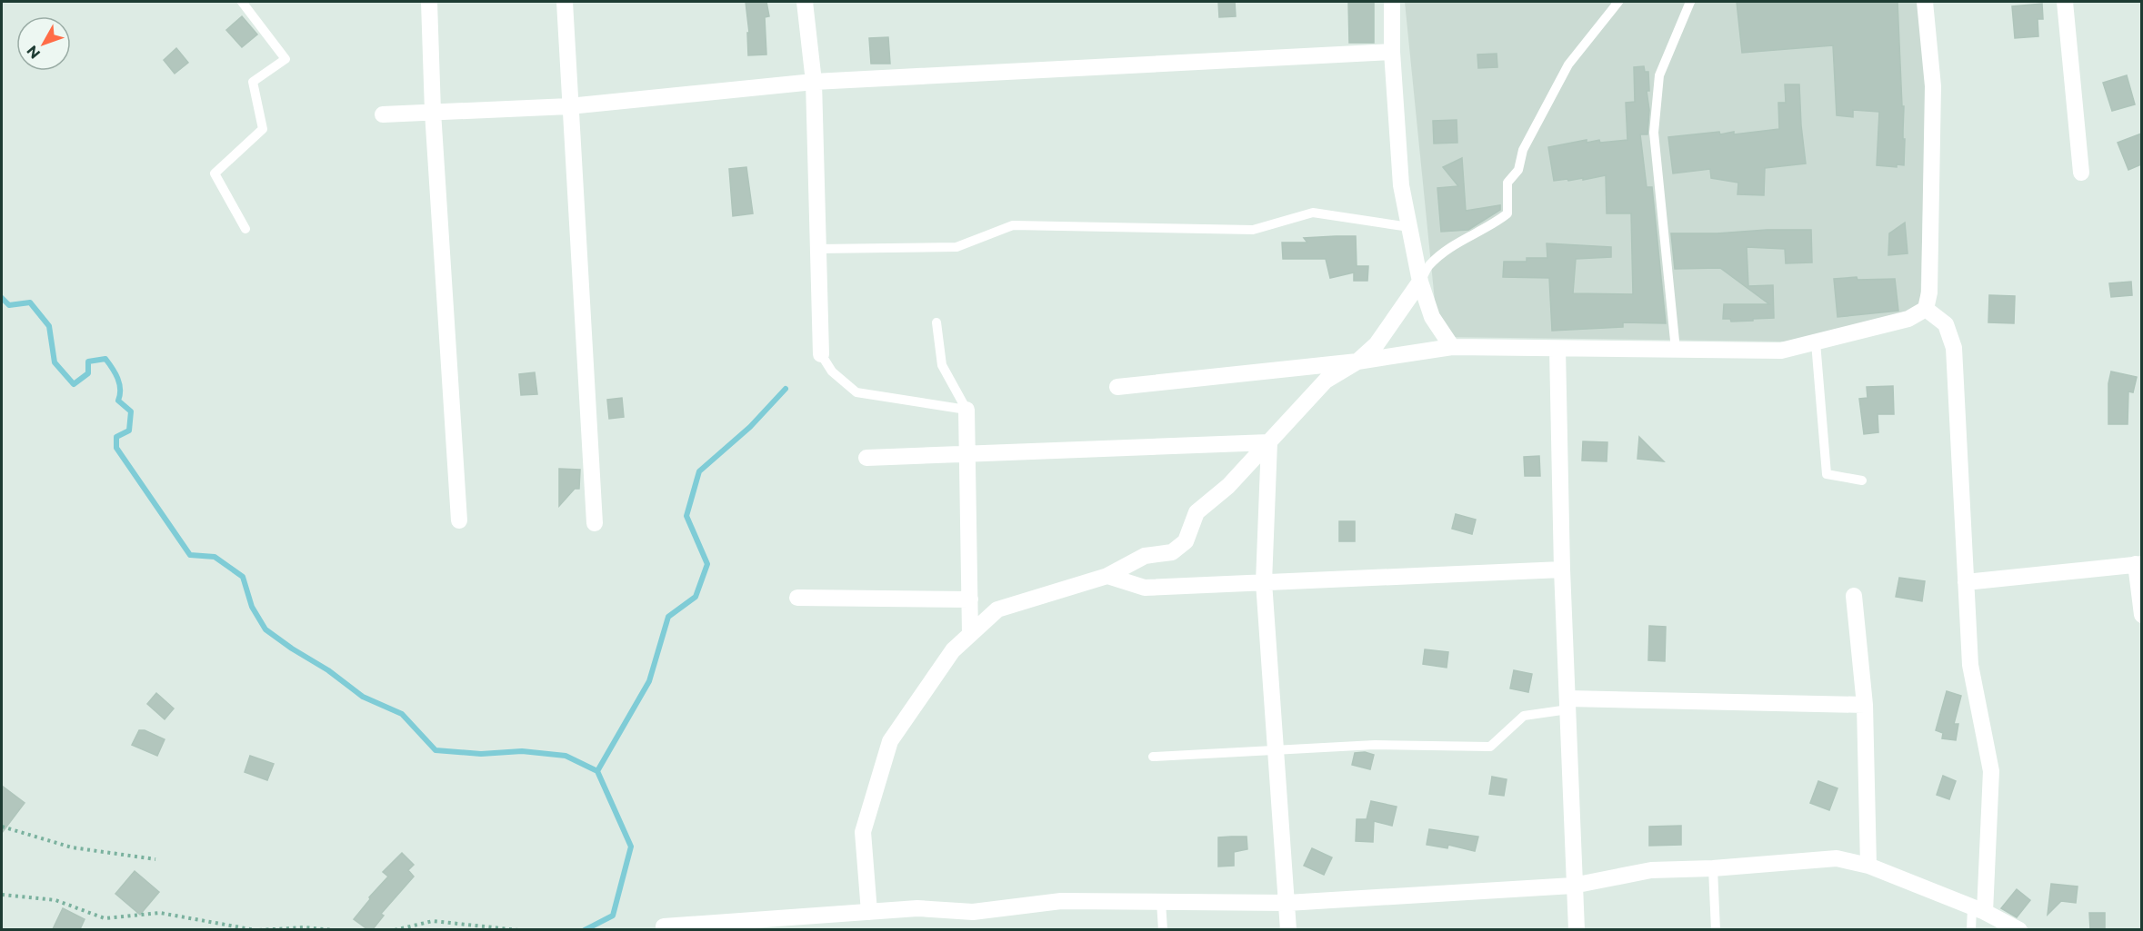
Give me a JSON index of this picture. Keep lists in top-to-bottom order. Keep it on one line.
{"north":"bottom left"}
